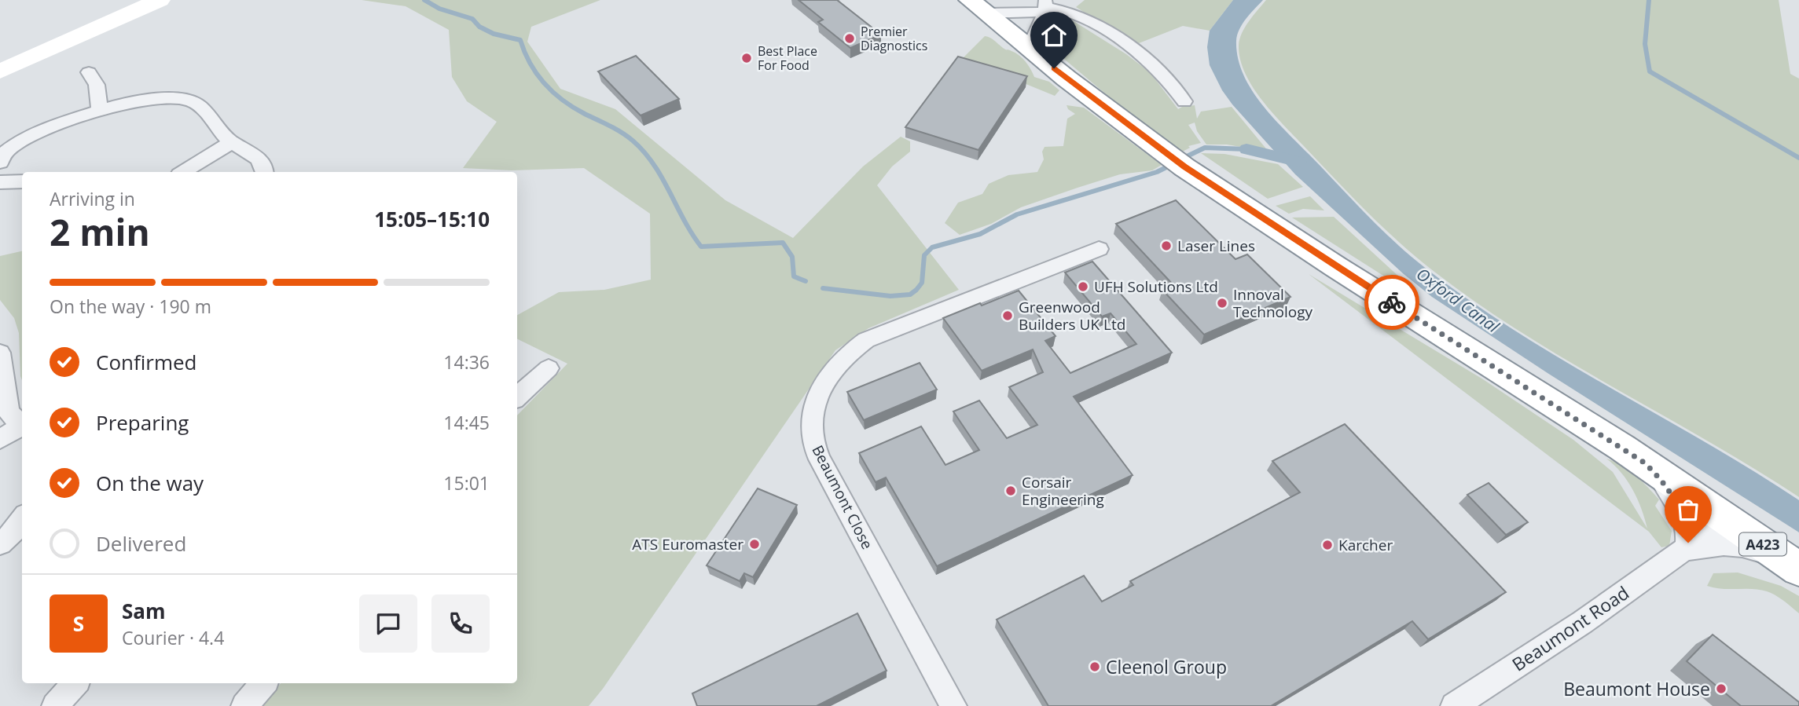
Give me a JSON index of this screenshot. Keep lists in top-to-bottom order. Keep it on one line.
{"streets":{"main road":["A423"],"street":["Beaumont Close","Beaumont Road"]},"crossings":[["A423","Beaumont Road"]],"water":["Oxford Canal"],"places":["Premier Diagnostics","Best Place For Food","Laser Lines","UFH Solutions Ltd","Innoval Technology","Greenwood Builders UK Ltd","Corsair Engineering","ATS Euromaster","Karcher","Cleenol Group","Beaumont House"],"page":{"heading":["2 min","Arriving in","15:05–15:10"],"panel":["Sam","Courier · 4.4"],"bar":"On the way · 190 m","list":[["Confirmed","14:36"],["Preparing","14:45"],["On the way","15:01"],"Delivered"],"round":"S"}}
